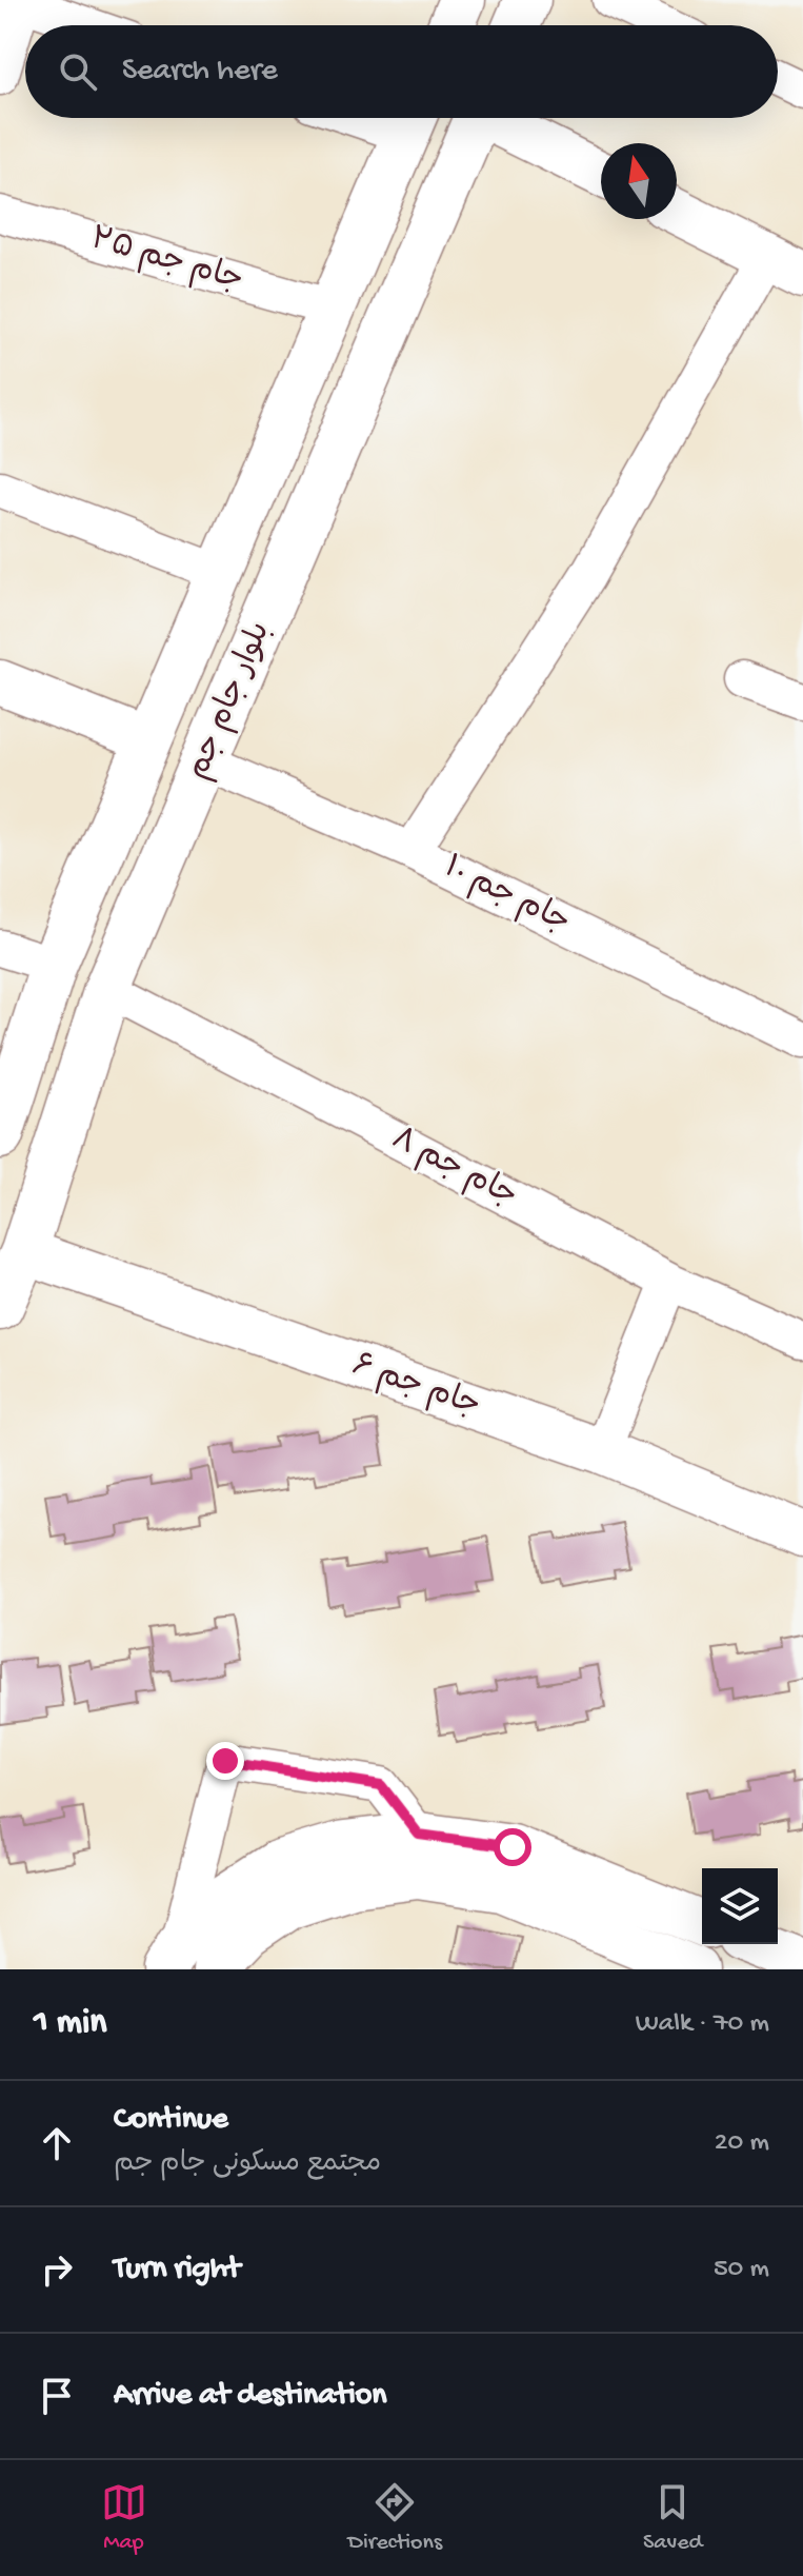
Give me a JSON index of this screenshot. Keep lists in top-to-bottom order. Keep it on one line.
{"streets":{"main road":["بلوار جام جم"],"street":["جام جم ۲۵","جام جم ۱۰","جام جم ۸","جام جم ۶"]},"crossings":[["جام جم ۲۵","بلوار جام جم"],["بلوار جام جم","جام جم ۱۰"],["بلوار جام جم","جام جم ۸"],["بلوار جام جم","جام جم ۶"]],"north":"top","page":{"search":"Search here","heading":["1 min","Walk · 70 m"],"list":[["Continue","مجتمع مسکونی جام جم","20 m"],["Turn right","50 m"],"Arrive at destination"],"nav":["Map","Directions","Saved"]}}
